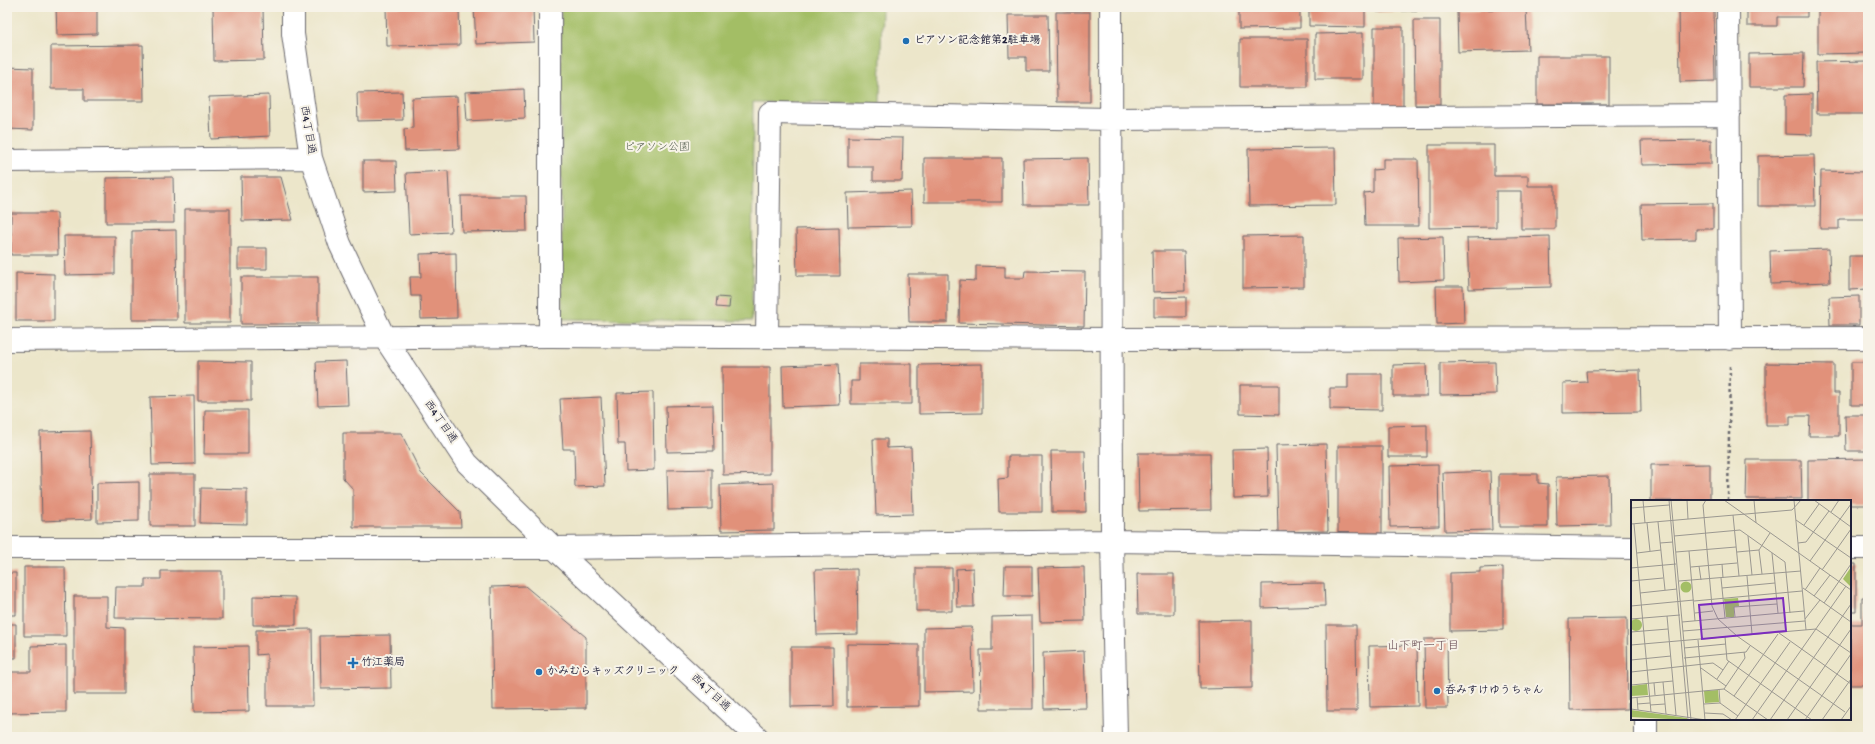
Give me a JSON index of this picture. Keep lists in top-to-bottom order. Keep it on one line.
{"streets":{"street":["西4丁目通"]},"districts":["山下町一丁目"],"parks":["ピアソン公園"],"places":{"other":["ピアソン記念館第2駐車場","かみむらキッズクリニック","呑みすけゆうちゃん"],"health":["竹江薬局"]}}
